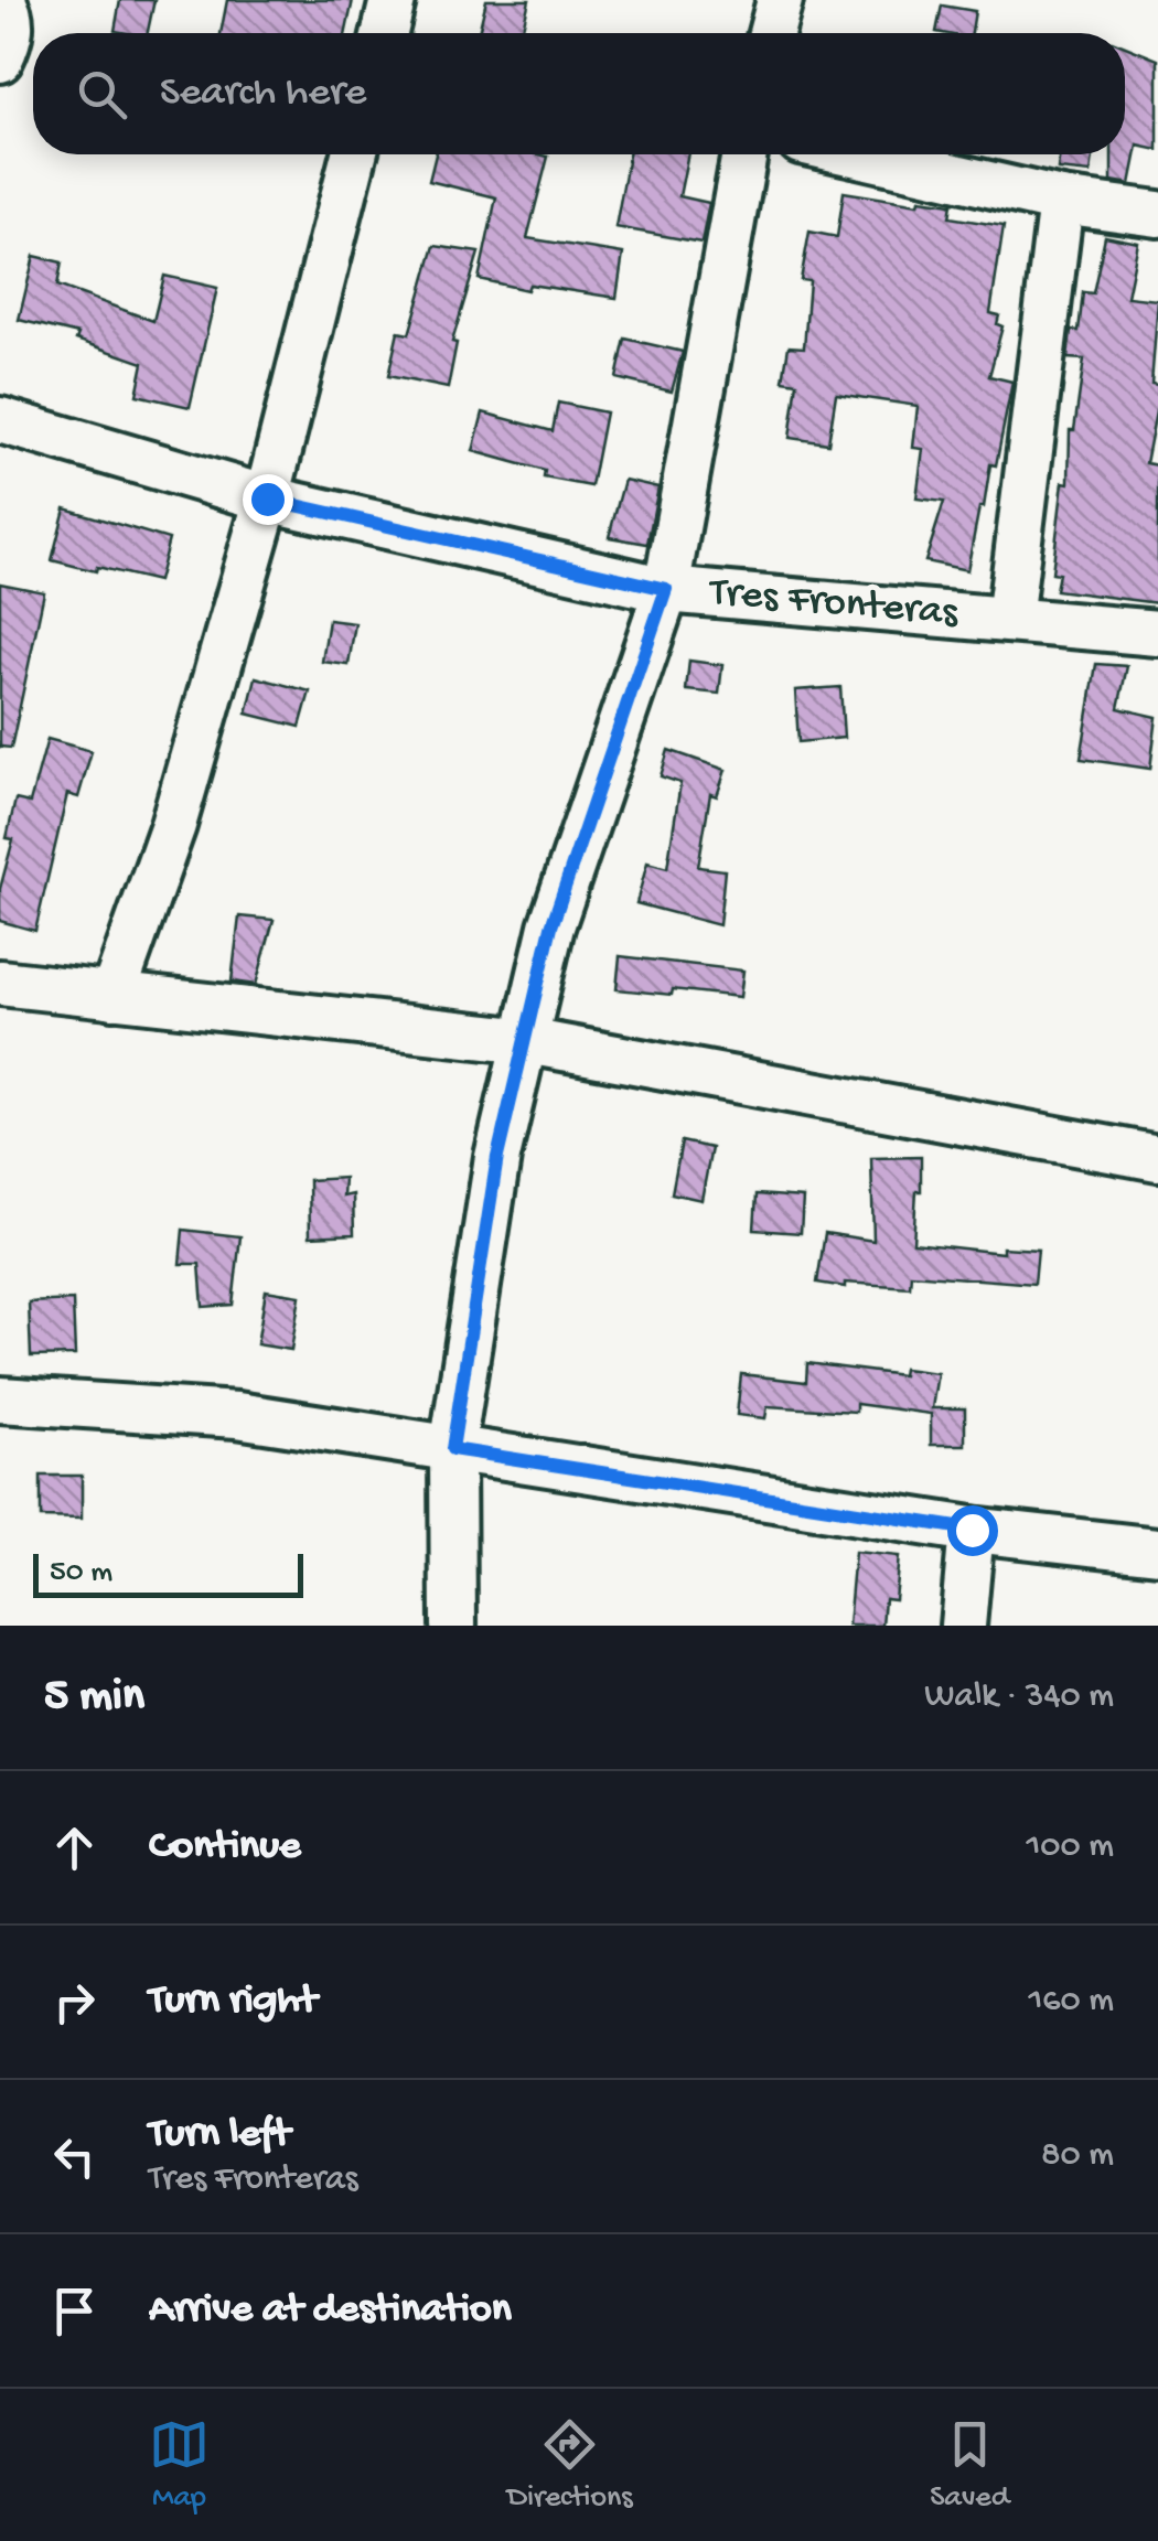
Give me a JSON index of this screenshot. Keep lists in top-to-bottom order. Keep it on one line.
{"streets":{"street":["Tres Fronteras"]},"scale_bar":"50 m","page":{"search":"Search here","scale":"50 m","heading":["5 min","Walk · 340 m"],"list":[["Continue","100 m"],["Turn right","160 m"],["Turn left","Tres Fronteras","80 m"],"Arrive at destination"],"nav":["Map","Directions","Saved"]}}
